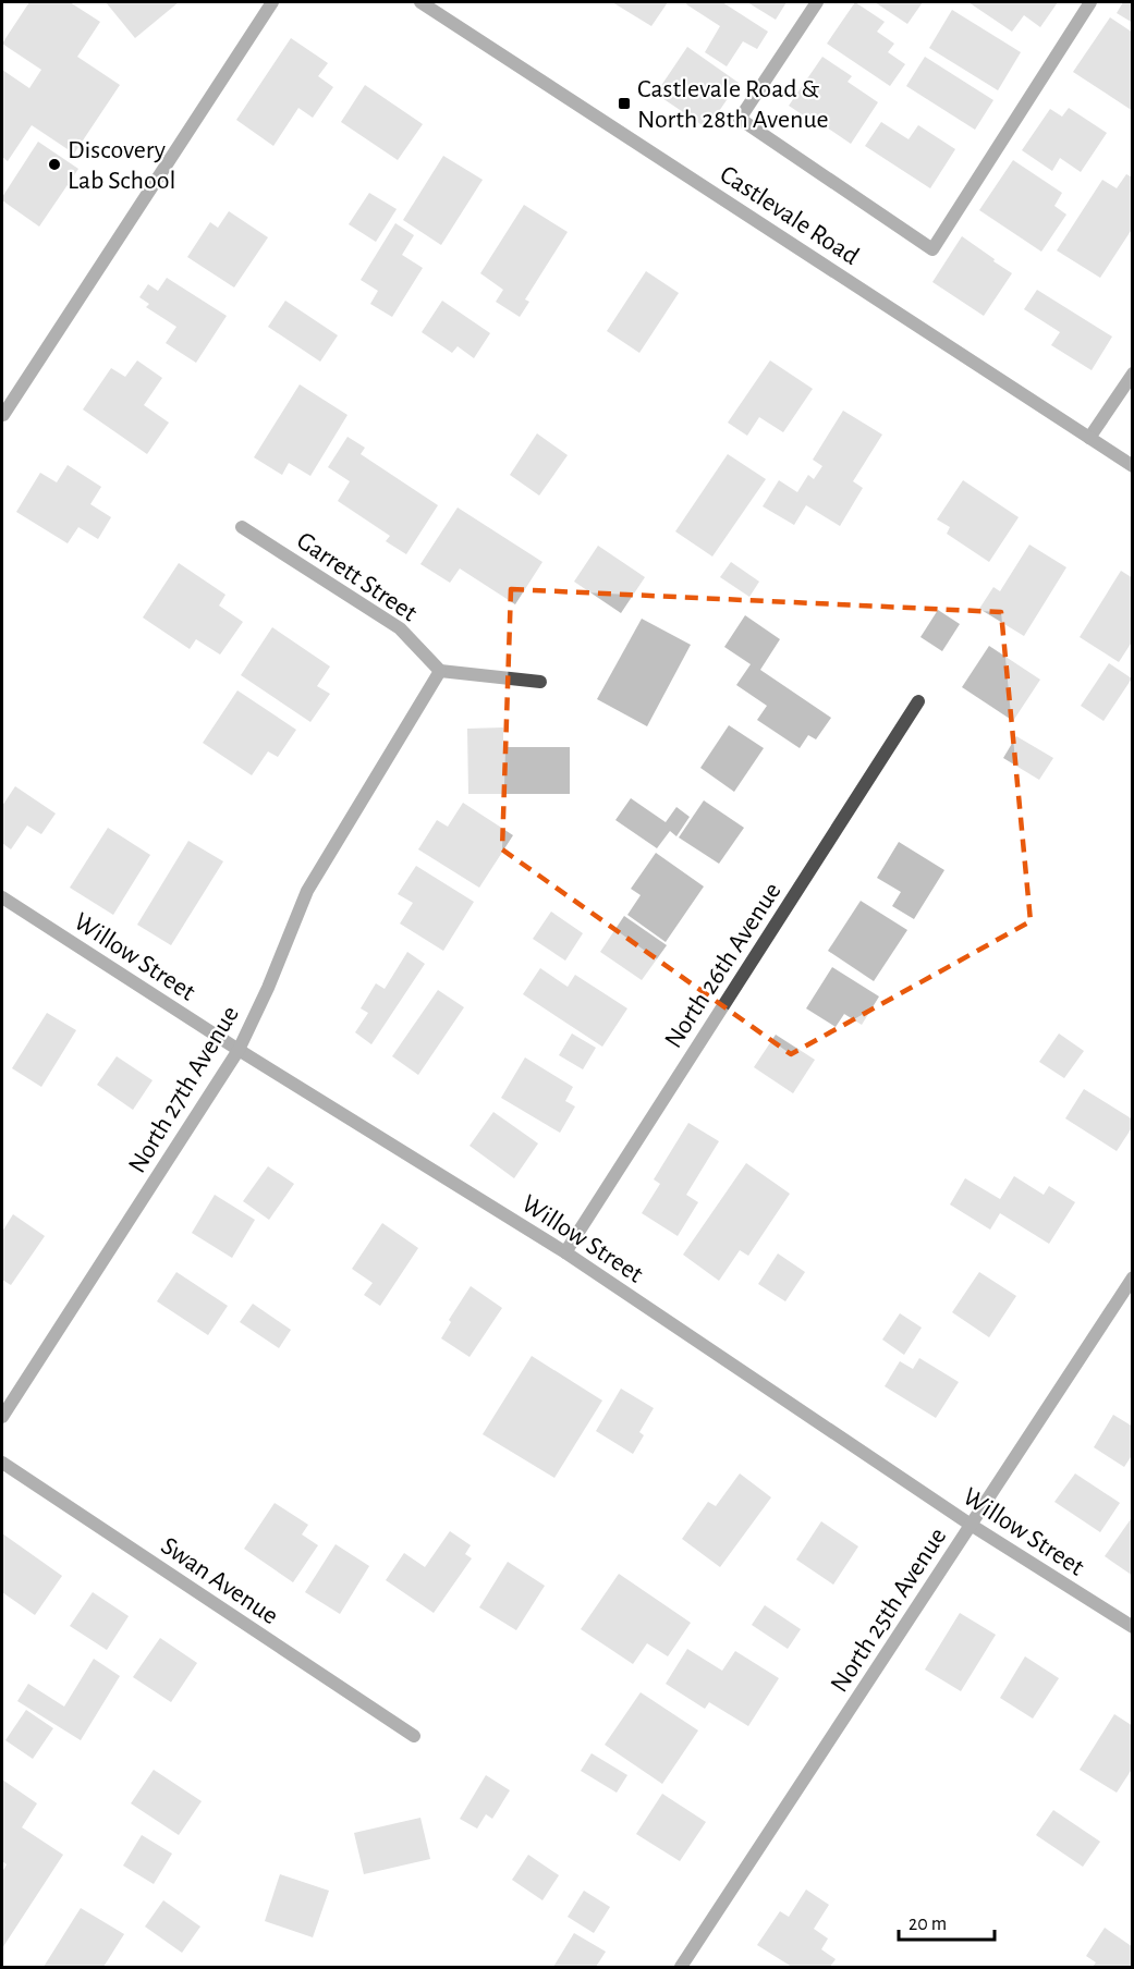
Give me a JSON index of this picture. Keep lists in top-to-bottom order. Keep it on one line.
{"streets":{"street":["Castlevale Road","Garrett Street","Willow Street","North 26th Avenue","North 27th Avenue","Swan Avenue","North 25th Avenue"]},"crossings":[["Garrett Street","North 27th Avenue"],["Willow Street","North 26th Avenue"],["Willow Street","North 27th Avenue"],["Willow Street","North 25th Avenue"]],"places":{"transit":["Castlevale Road & North 28th Avenue"],"other":["Discovery Lab School"]},"scale_bar":"20 m"}
